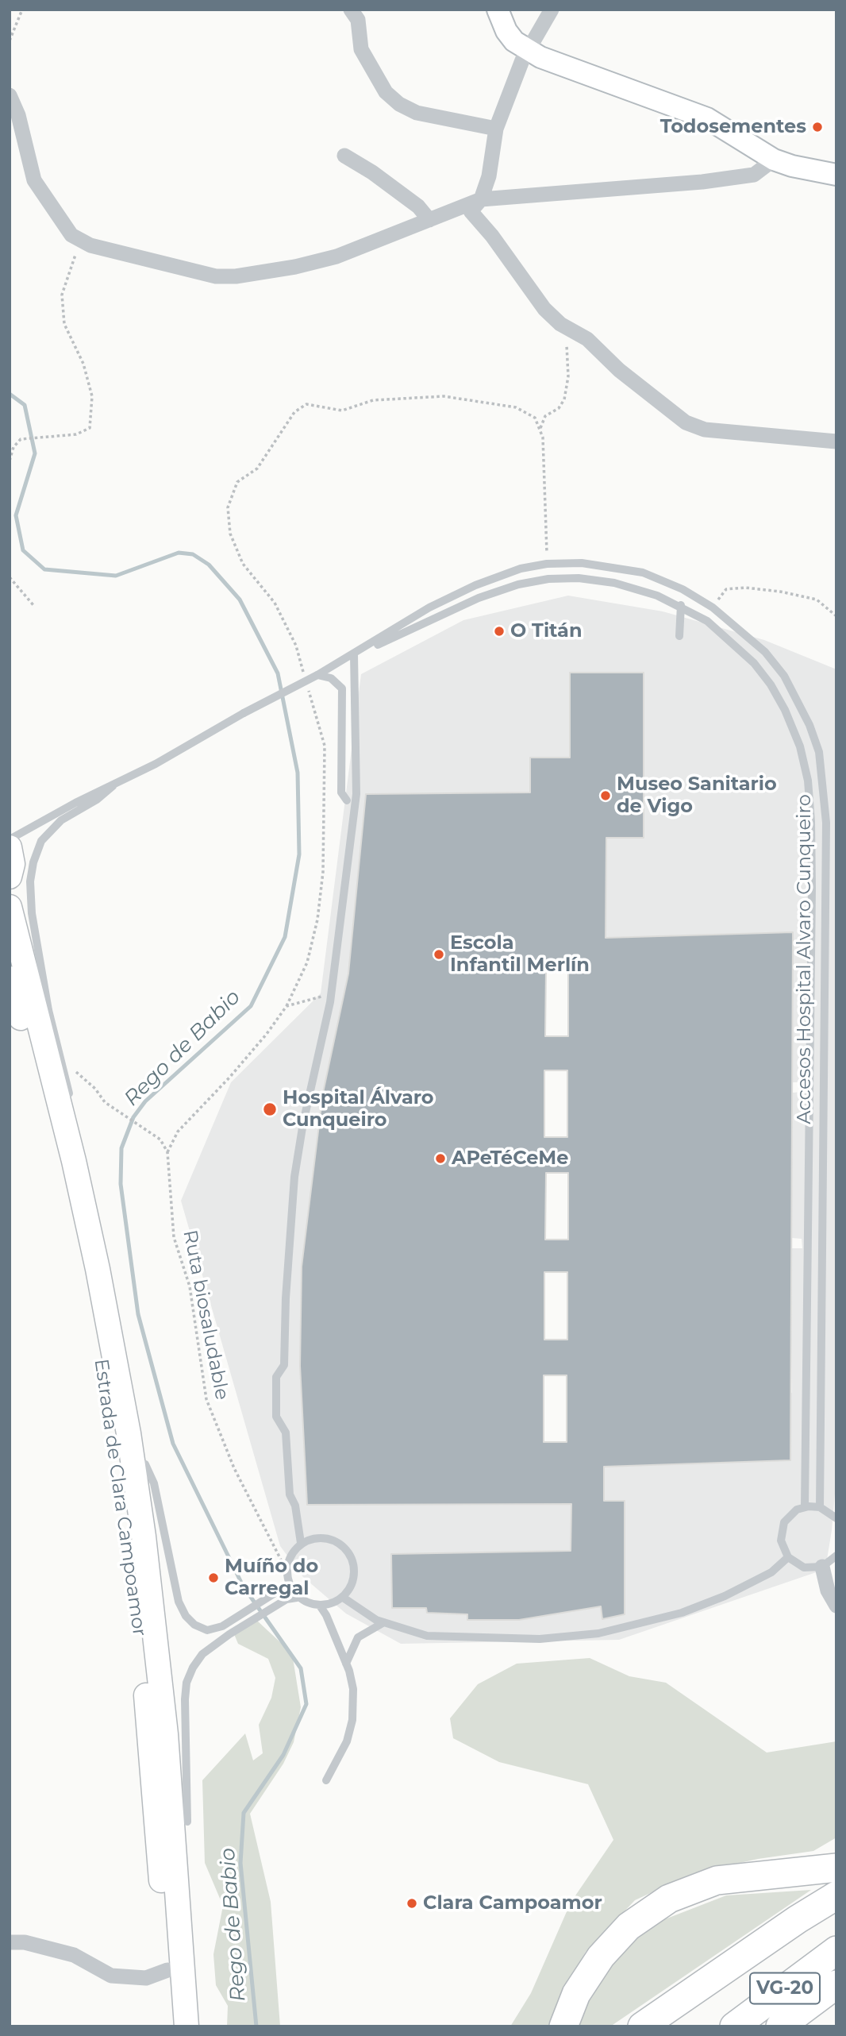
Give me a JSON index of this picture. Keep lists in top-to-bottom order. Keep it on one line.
{"streets":{"highway":["VG-20"],"main road":["Estrada de Clara Campoamor"],"lane":["Accesos Hospital Alvaro Cunqueiro"],"path":["Ruta biosaludable"]},"crossings":[["Accesos Hospital Alvaro Cunqueiro","Estrada de Clara Campoamor"]],"water":["Rego de Babio"],"places":["Todosementes","O Titán","Museo Sanitario de Vigo","Escola Infantil Merlín","Hospital Álvaro Cunqueiro","APeTéCeMe","Muíño do Carregal","Clara Campoamor"]}
